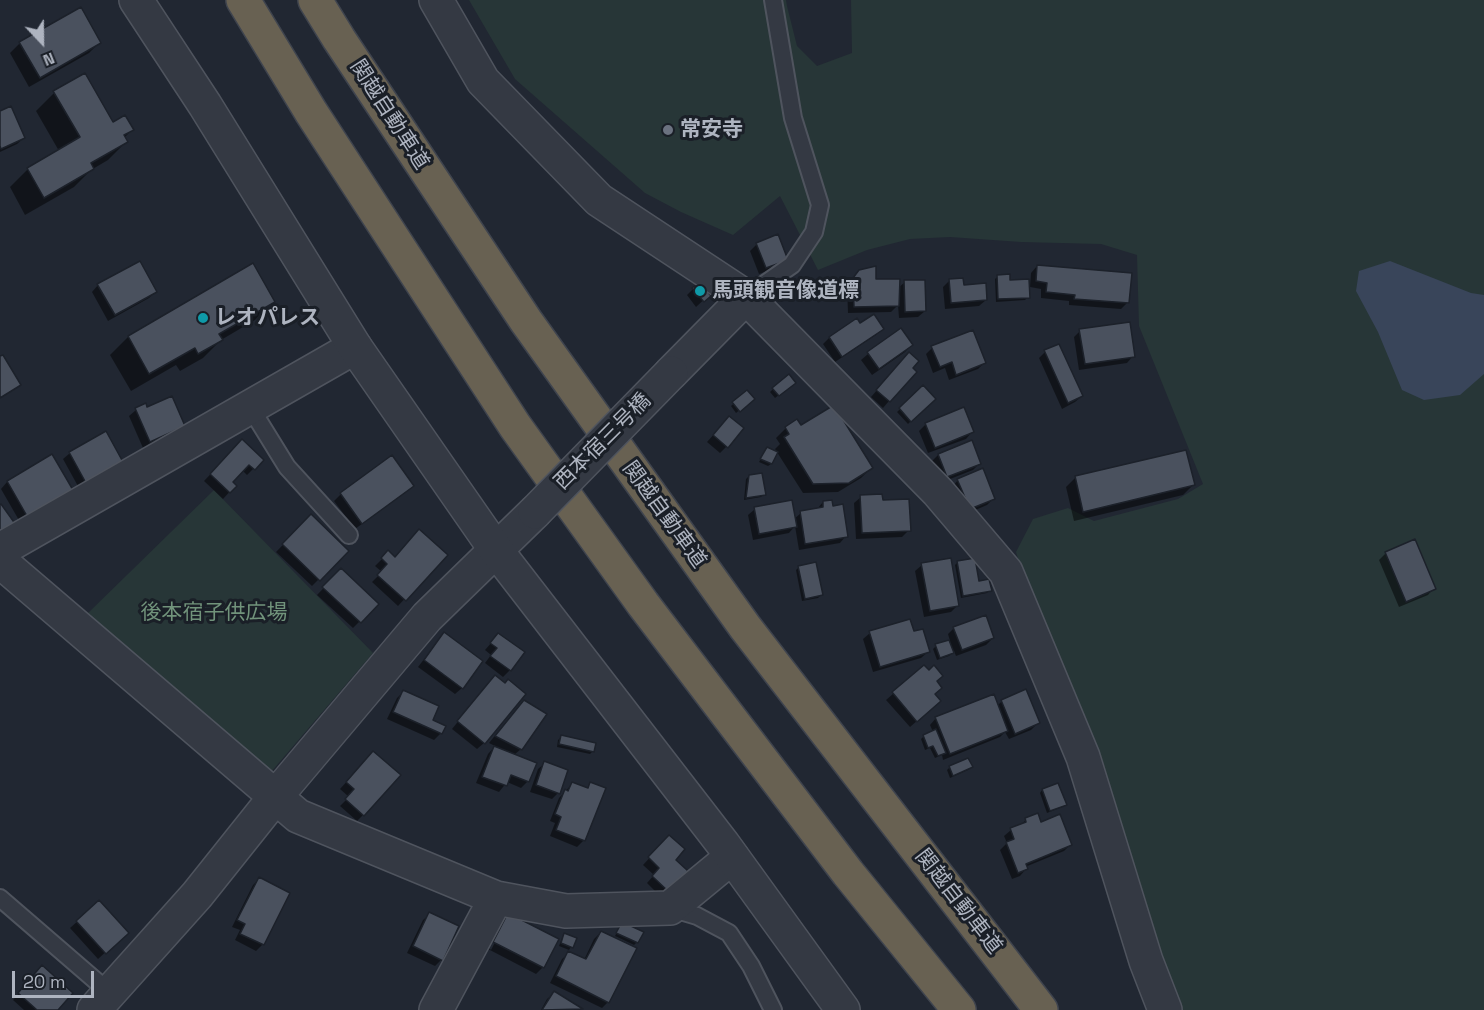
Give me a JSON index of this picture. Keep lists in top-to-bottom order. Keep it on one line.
{"streets":{"highway":["関越自動車道"],"street":["西本宿三号橋"]},"parks":["後本宿子供広場"],"places":["常安寺","馬頭観音像道標","レオパレス"],"scale_bar":"20 m","north":"bottom"}
